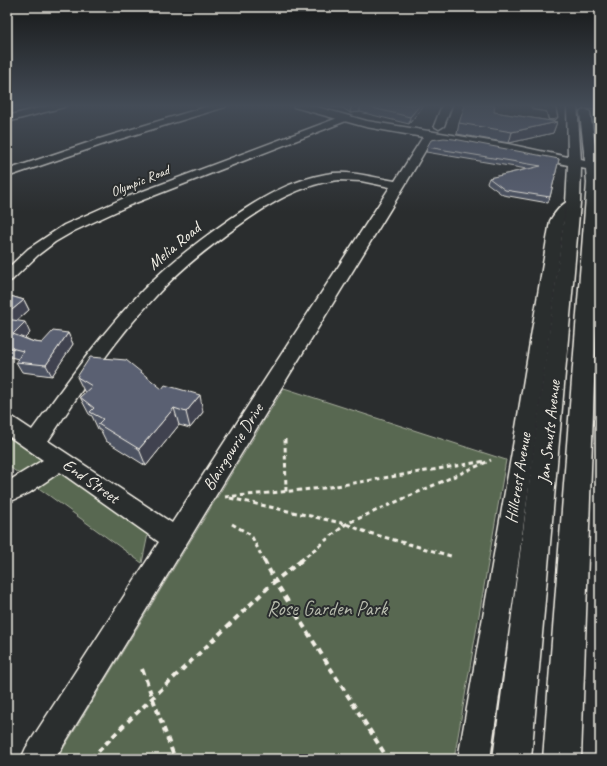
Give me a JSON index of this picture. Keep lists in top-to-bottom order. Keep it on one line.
{"streets":{"main road":["Jan Smuts Avenue"],"street":["Olympic Road","Melia Road","Blairgowrie Drive","Hillcrest Avenue","End Street"]},"crossings":[["Melia Road","Blairgowrie Drive"],["Melia Road","End Street"],["Jan Smuts Avenue","Hillcrest Avenue"],["Blairgowrie Drive","End Street"]],"parks":["Rose Garden Park"]}
